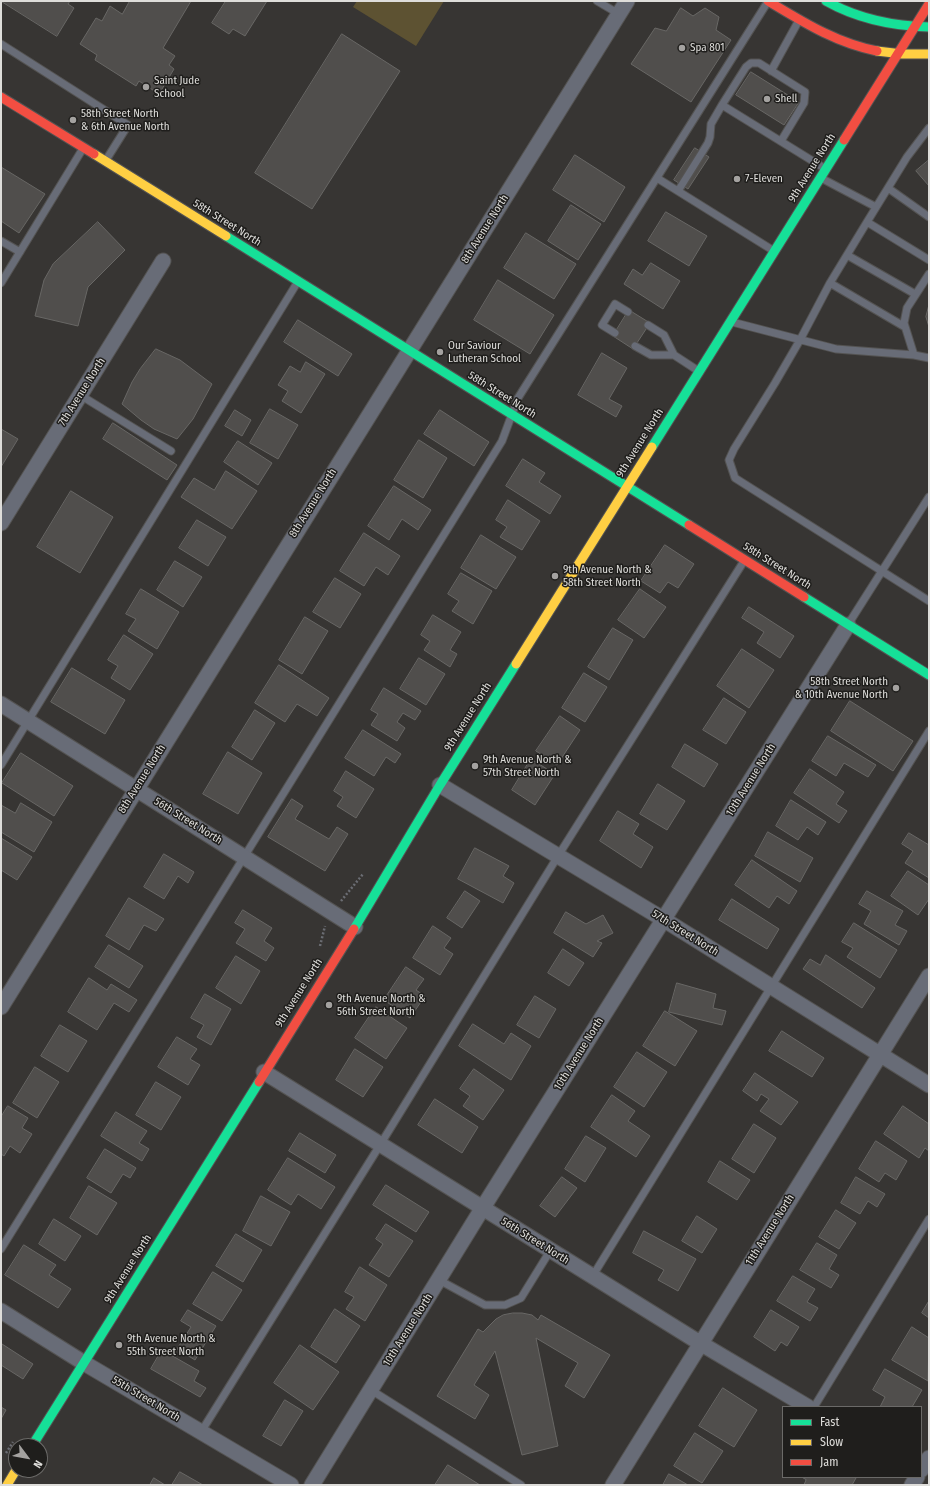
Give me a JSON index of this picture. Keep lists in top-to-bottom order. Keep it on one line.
{"streets":{"street":["9th Avenue North","58th Street North","8th Avenue North","7th Avenue North","10th Avenue North","56th Street North","57th Street North","11th Avenue North","55th Street North"]},"crossings":[["9th Avenue North","58th Street North"],["9th Avenue North","56th Street North"],["9th Avenue North","57th Street North"],["9th Avenue North","55th Street North"],["58th Street North","8th Avenue North"],["58th Street North","10th Avenue North"],["8th Avenue North","56th Street North"],["10th Avenue North","56th Street North"],["10th Avenue North","57th Street North"],["56th Street North","11th Avenue North"],["57th Street North","11th Avenue North"]],"places":["Spa 801","Saint Jude School","Shell","58th Street North & 6th Avenue North","7-Eleven","Our Saviour Lutheran School","9th Avenue North & 58th Street North","58th Street North & 10th Avenue North","9th Avenue North & 57th Street North","9th Avenue North & 56th Street North","9th Avenue North & 55th Street North"],"legend":["Fast","Slow","Jam"],"north":"bottom right"}
